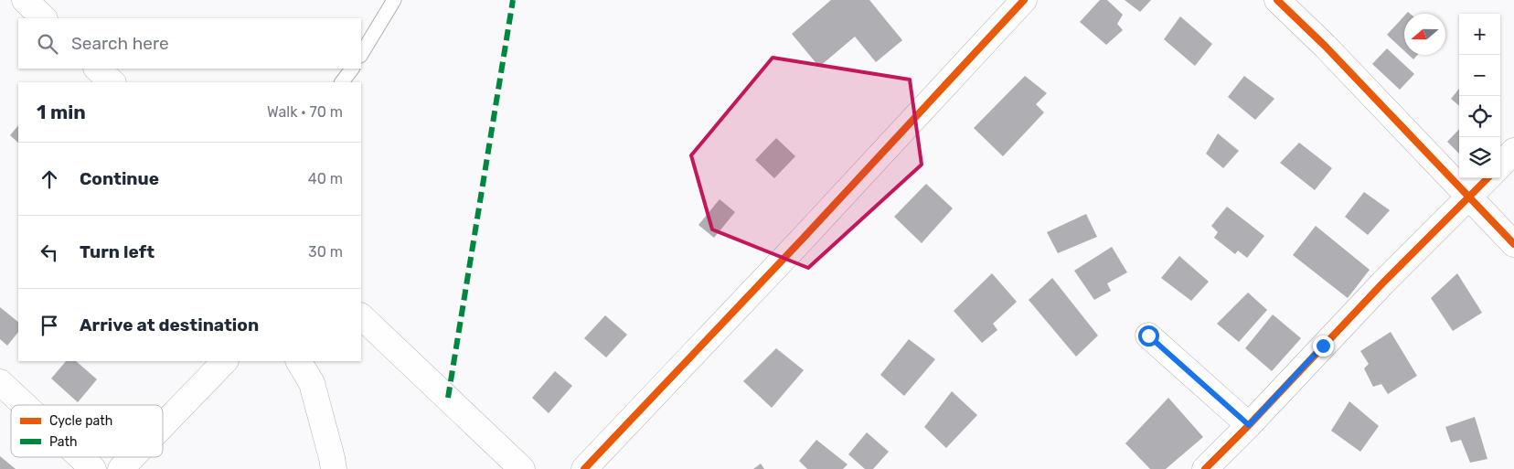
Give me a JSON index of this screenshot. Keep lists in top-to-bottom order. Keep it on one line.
{"legend":["Cycle path","Path"],"north":"left","page":{"map_buttons":["+","−"],"search":"Search here","heading":["1 min","Walk · 70 m"],"list":[["Continue","40 m"],["Turn left","30 m"],"Arrive at destination"]}}
